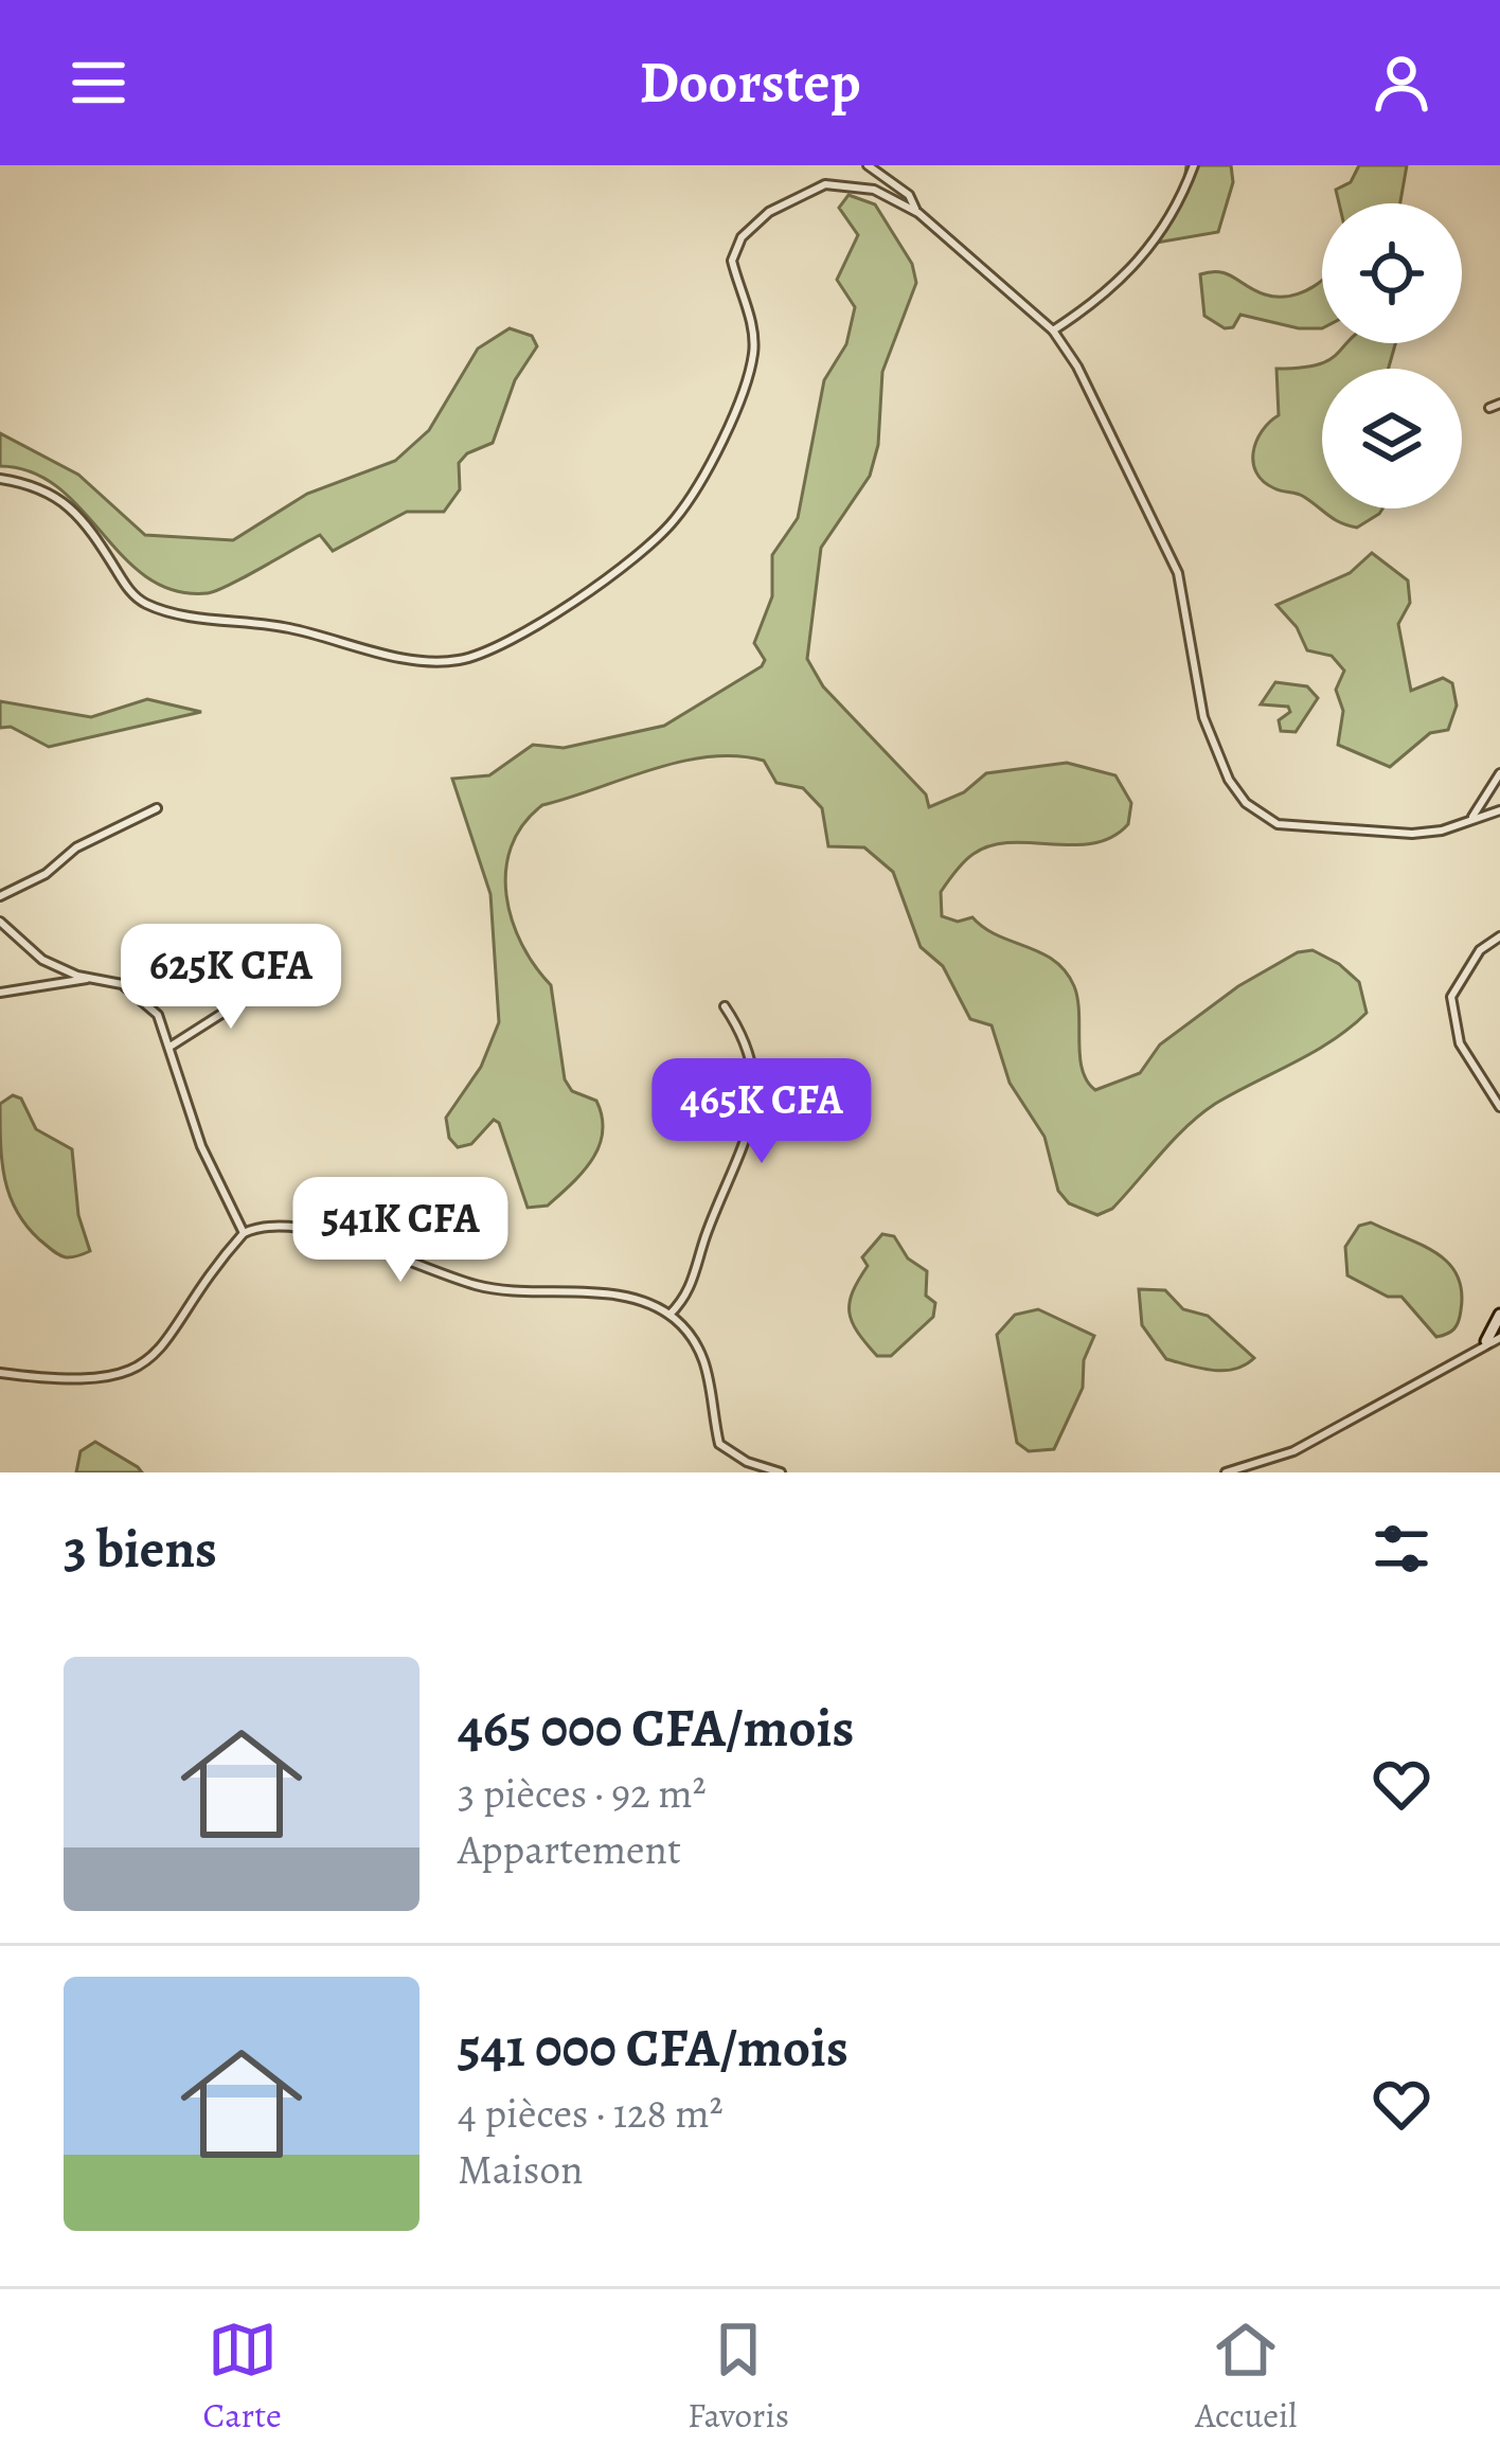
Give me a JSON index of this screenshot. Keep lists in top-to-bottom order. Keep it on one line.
{"page":{"header":"Doorstep","price":["625K CFA","465K CFA","541K CFA"],"heading":"3 biens","list":[{"name":"465 000 CFA/mois","note":"3 pièces · 92 m² · Appartement"},{"name":"541 000 CFA/mois","note":"4 pièces · 128 m² · Maison"}],"tabs":["Carte","Favoris","Accueil"]}}
